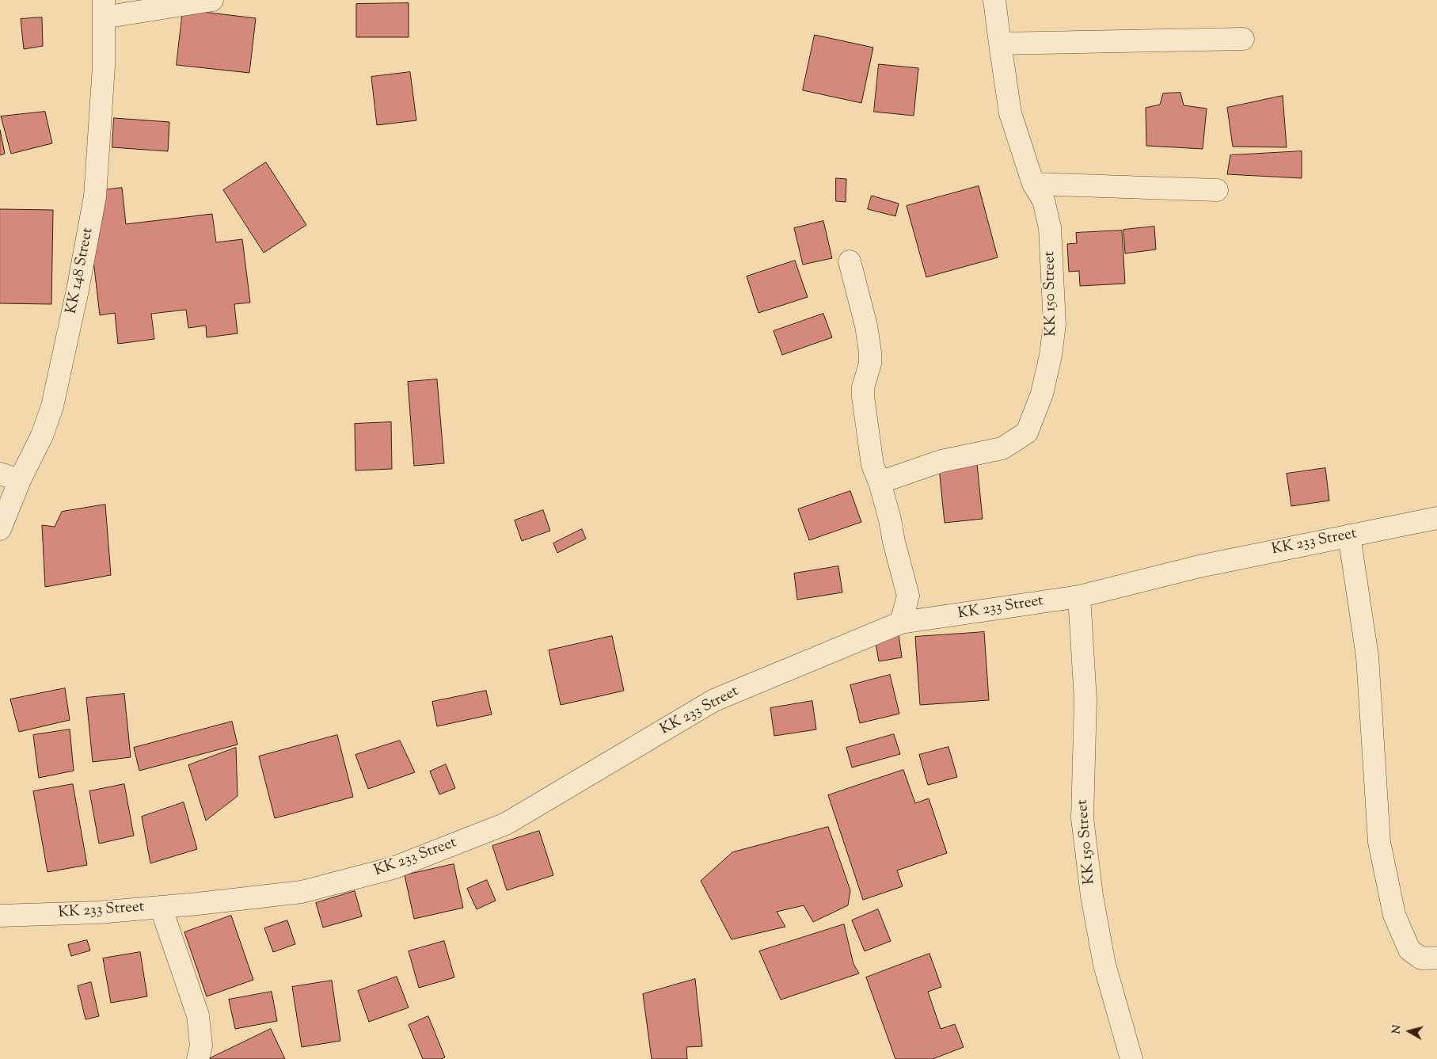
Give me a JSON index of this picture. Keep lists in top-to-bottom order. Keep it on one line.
{"streets":{"street":["KK 148 Street","KK 150 Street","KK 233 Street"]},"crossings":[["KK 150 Street","KK 233 Street"]],"north":"left"}
